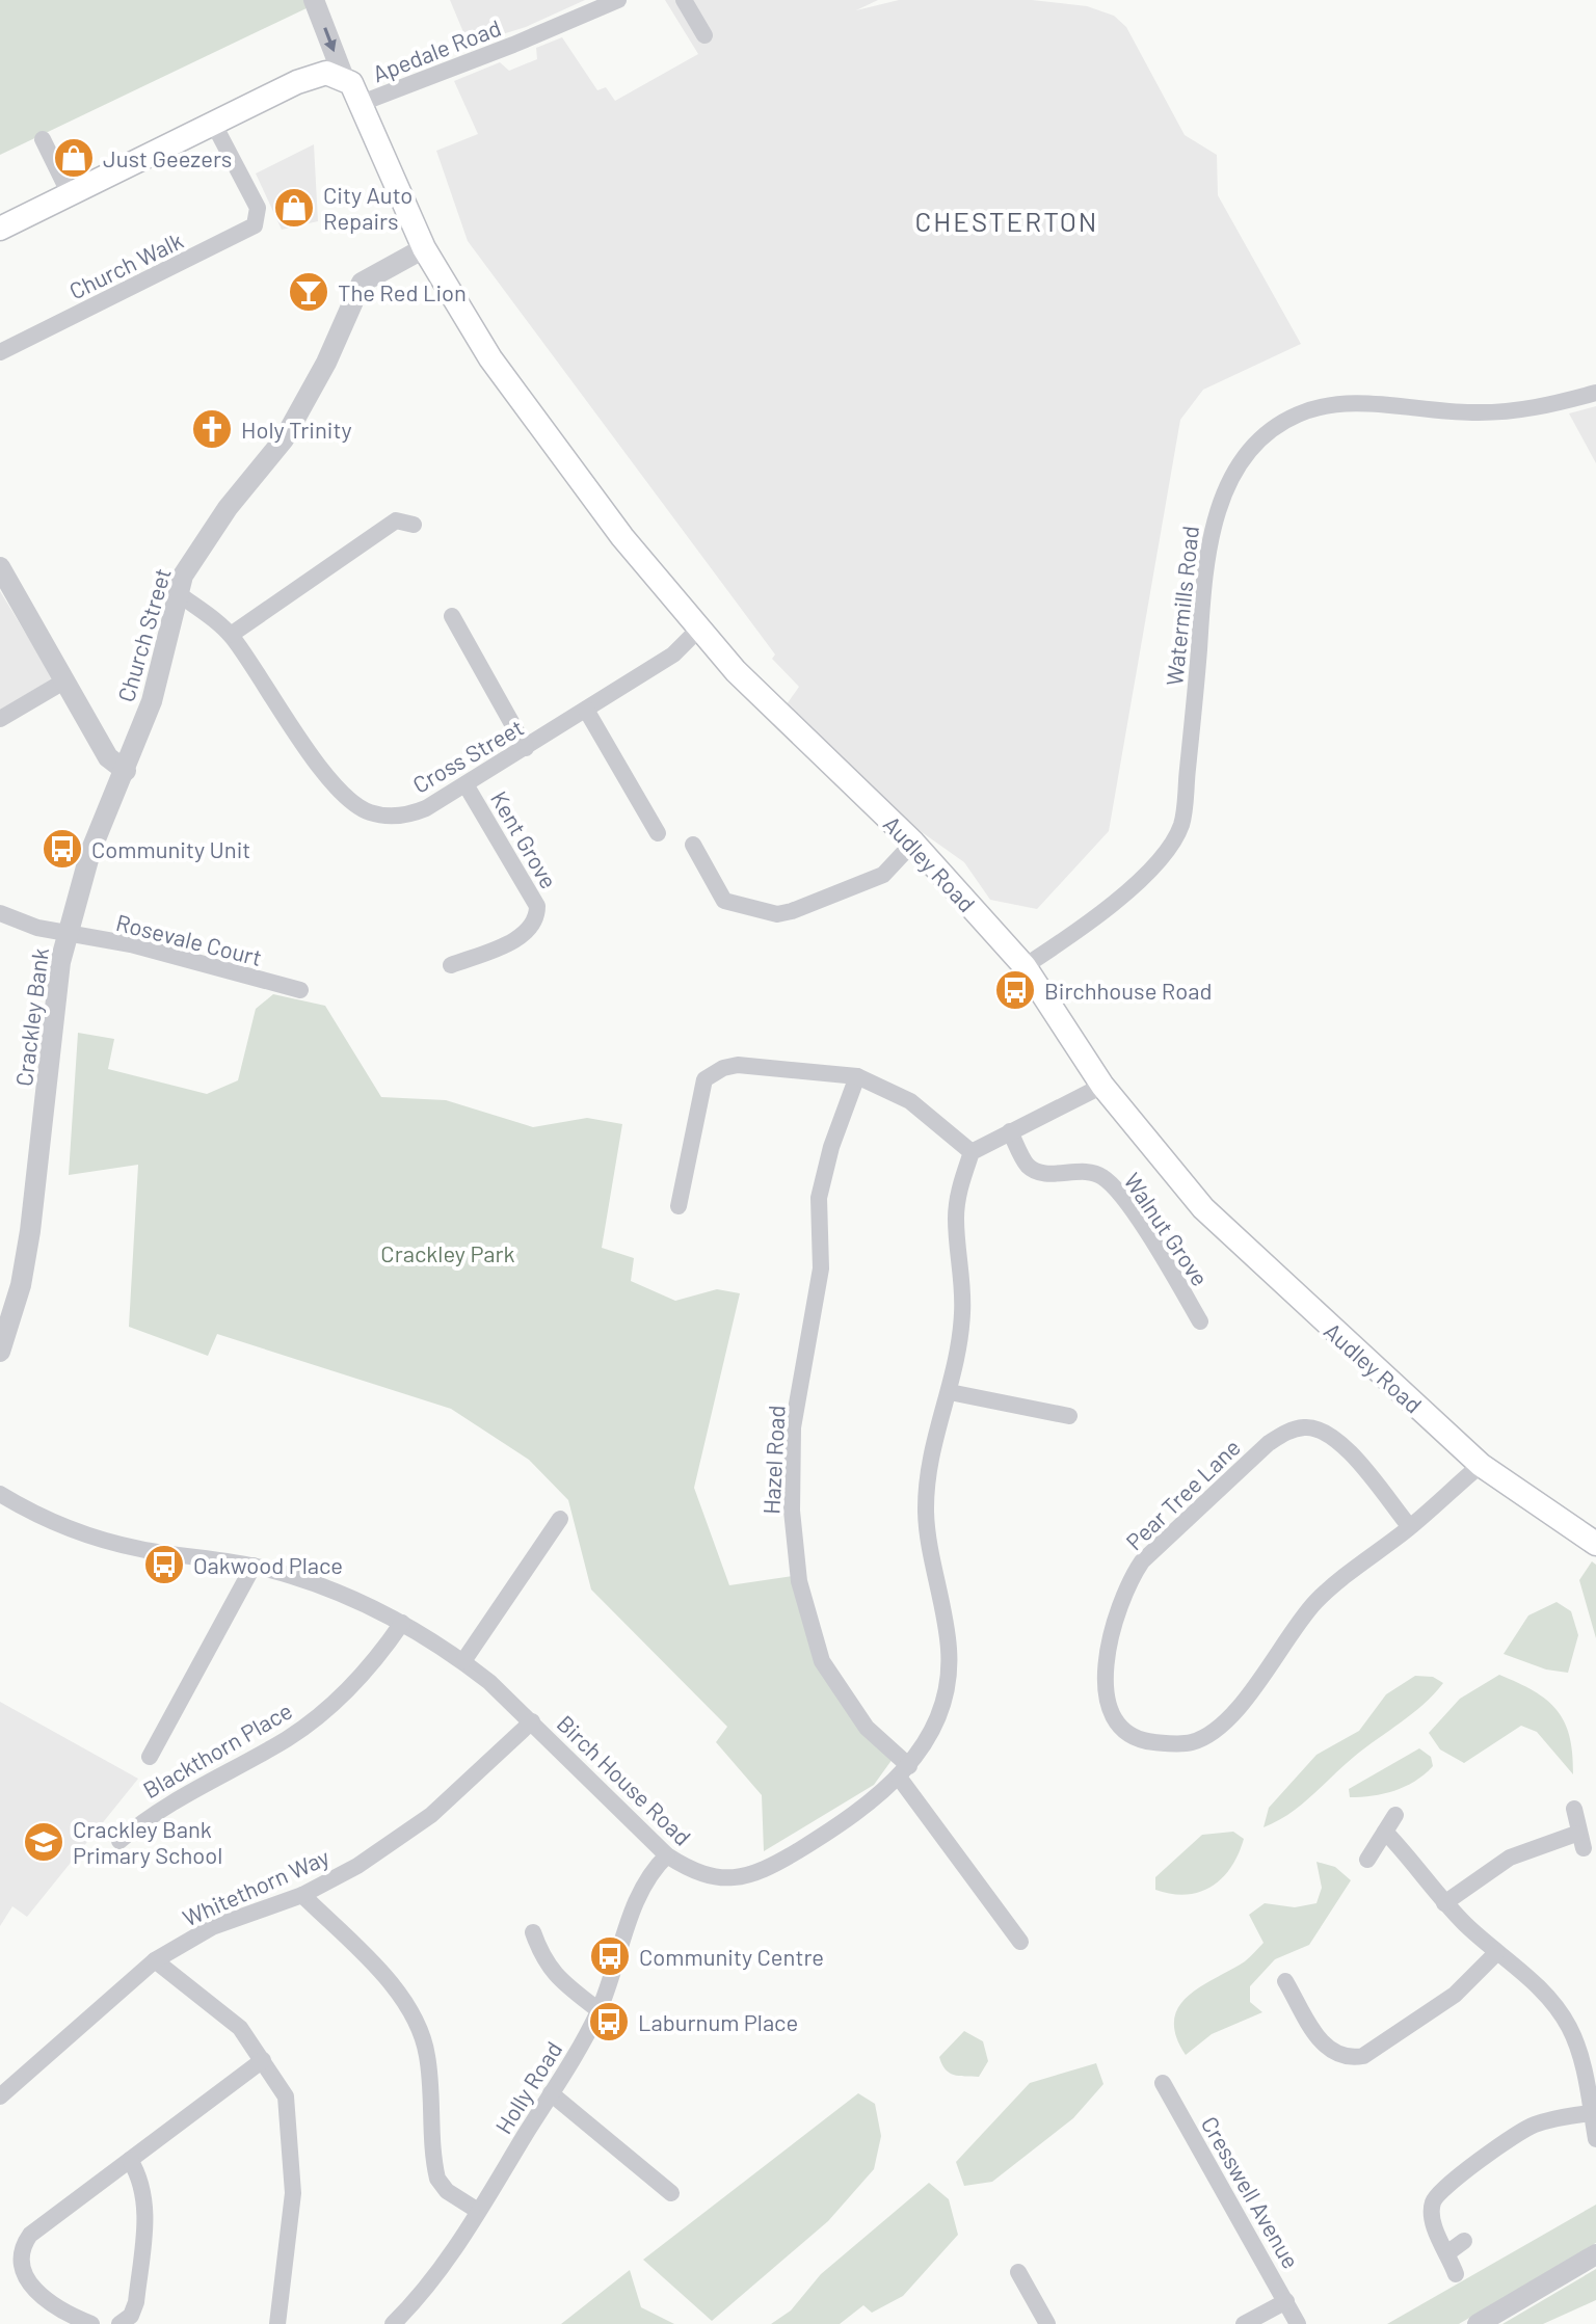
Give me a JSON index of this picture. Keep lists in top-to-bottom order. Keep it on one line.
{"streets":{"main road":["Audley Road"],"street":["Apedale Road","Church Walk","Watermills Road","Church Street","Cross Street","Kent Grove","Rosevale Court","Crackley Bank","Walnut Grove","Hazel Road","Pear Tree Lane","Blackthorn Place","Birch House Road","Whitethorn Way","Holly Road","Cresswell Avenue"]},"crossings":[["Apedale Road","Audley Road"],["Watermills Road","Audley Road"],["Church Street","Cross Street"],["Church Street","Audley Road"],["Church Street","Rosevale Court"],["Church Street","Crackley Bank"],["Cross Street","Kent Grove"],["Cross Street","Audley Road"],["Audley Road","Pear Tree Lane"],["Rosevale Court","Crackley Bank"],["Hazel Road","Birch House Road"],["Blackthorn Place","Birch House Road"],["Birch House Road","Whitethorn Way"],["Birch House Road","Holly Road"]],"districts":["CHESTERTON"],"parks":["Crackley Park"],"places":{"shop":["Just Geezers","City Auto Repairs"],"bar":["The Red Lion"],"church":["Holy Trinity"],"bus stop":["Community Unit","Birchhouse Road","Oakwood Place","Community Centre","Laburnum Place"],"school or university":["Crackley Bank Primary School"]}}
